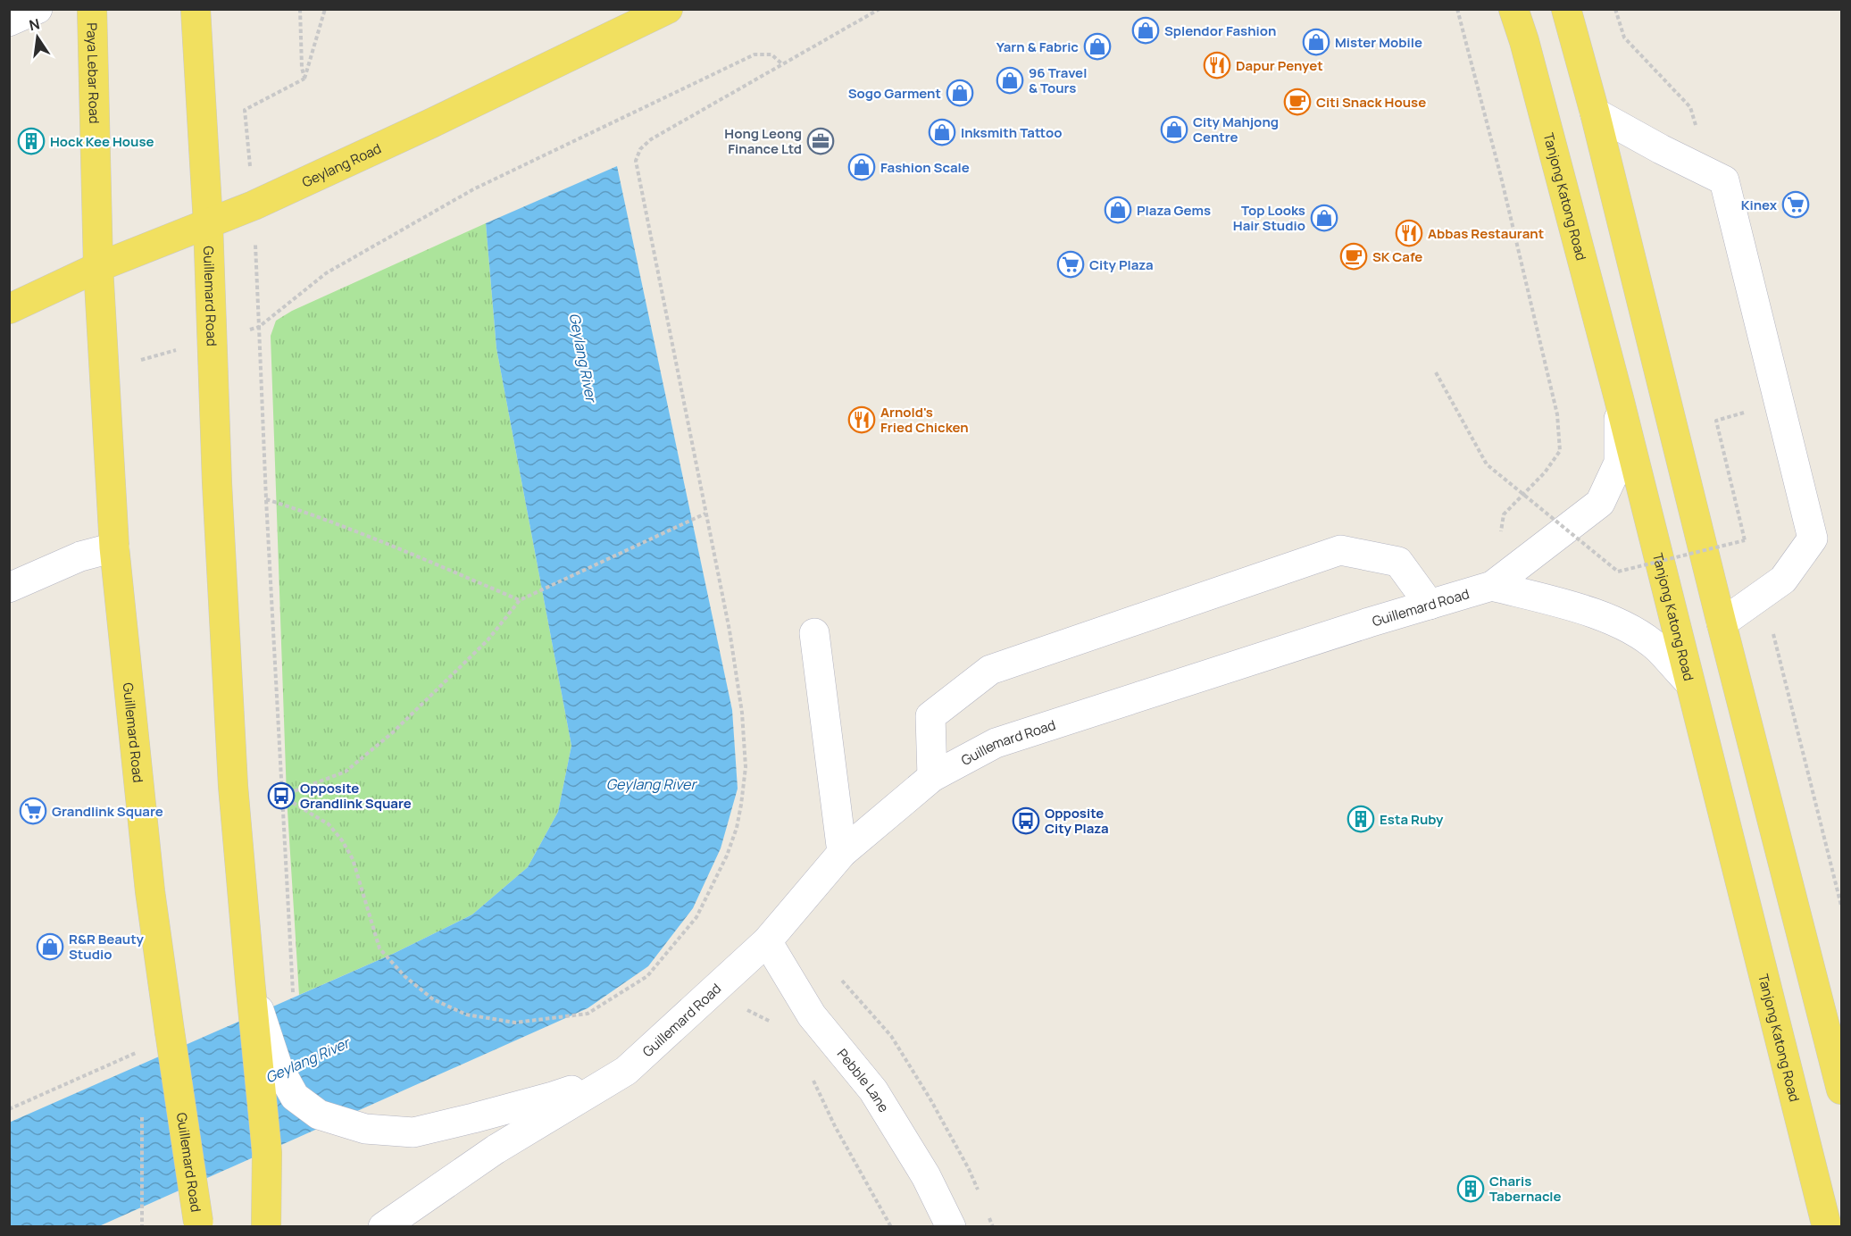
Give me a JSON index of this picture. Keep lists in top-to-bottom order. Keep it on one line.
{"streets":{"main road":["Paya Lebar Road","Geylang Road","Tanjong Katong Road","Guillemard Road"],"street":["Pebble Lane"]},"crossings":[["Paya Lebar Road","Geylang Road"],["Paya Lebar Road","Guillemard Road"],["Geylang Road","Guillemard Road"],["Tanjong Katong Road","Guillemard Road"],["Guillemard Road","Pebble Lane"]],"water":["Geylang River"],"places":{"shop":["Splendor Fashion","Mister Mobile","Yarn & Fabric","96 Travel & Tours","Sogo Garment","City Mahjong Centre","Inksmith Tattoo","Fashion Scale","Plaza Gems","Top Looks Hair Studio","R&R Beauty Studio"],"restaurant":["Dapur Penyet","Abbas Restaurant","Arnold's Fried Chicken"],"cafe":["Citi Snack House","SK Cafe"],"building":["Hock Kee House","Esta Ruby","Charis Tabernacle"],"office":["Hong Leong Finance Ltd"],"supermarket":["Kinex","City Plaza","Grandlink Square"],"bus stop":["Opposite Grandlink Square","Opposite City Plaza"]},"north":"top"}
